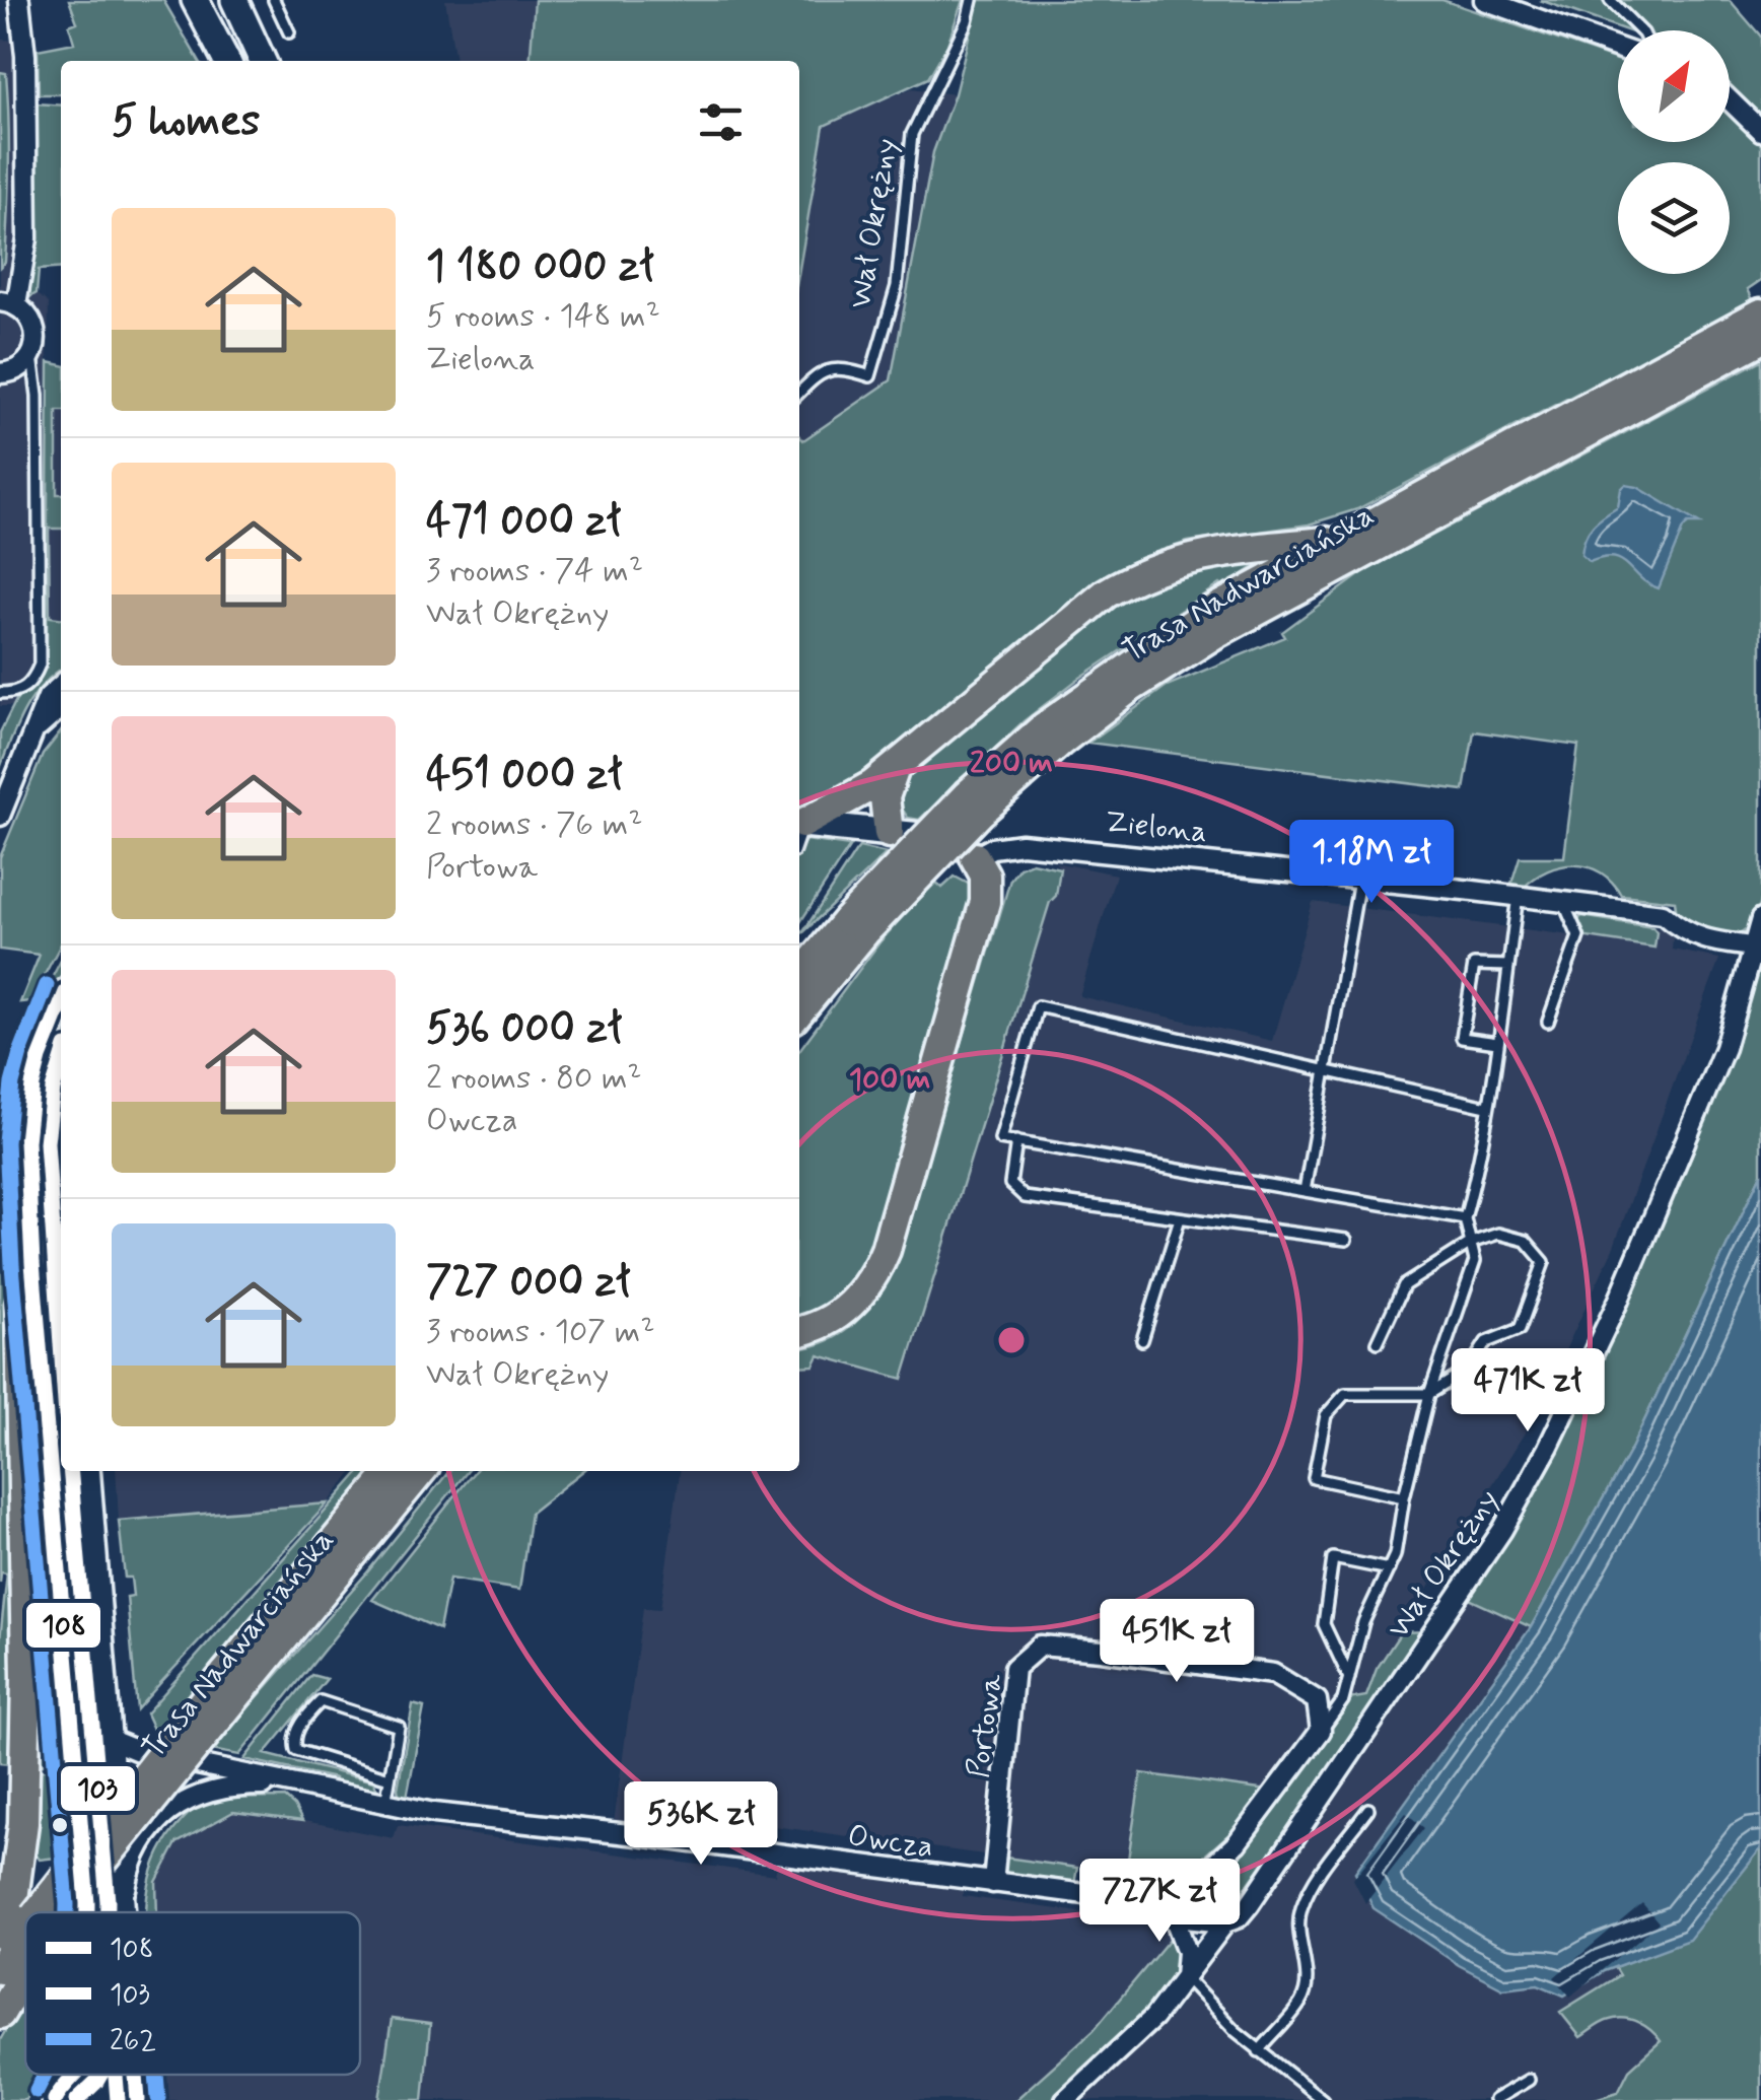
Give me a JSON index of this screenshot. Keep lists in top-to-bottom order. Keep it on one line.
{"streets":{"main road":["Trasa Nadwarciańska"],"street":["Wał Okrężny","Zielona","Portowa","Owcza"]},"crossings":[["Wał Okrężny","Zielona"],["Portowa","Owcza"]],"lines":["transit line 262","transit line 108","transit line 103"],"legend":["108","103","262"],"north":"top right","page":{"heading":"5 homes","list":[{"name":"1 180 000 zł","note":"5 rooms · 148 m² · Zielona"},{"name":"471 000 zł","note":"3 rooms · 74 m² · Wał Okrężny"},{"name":"451 000 zł","note":"2 rooms · 76 m² · Portowa"},{"name":"536 000 zł","note":"2 rooms · 80 m² · Owcza"},{"name":"727 000 zł","note":"3 rooms · 107 m² · Wał Okrężny"}],"price":["1.18M zł","471K zł","451K zł","536K zł","727K zł"]},"rings":["200 m","100 m"]}
